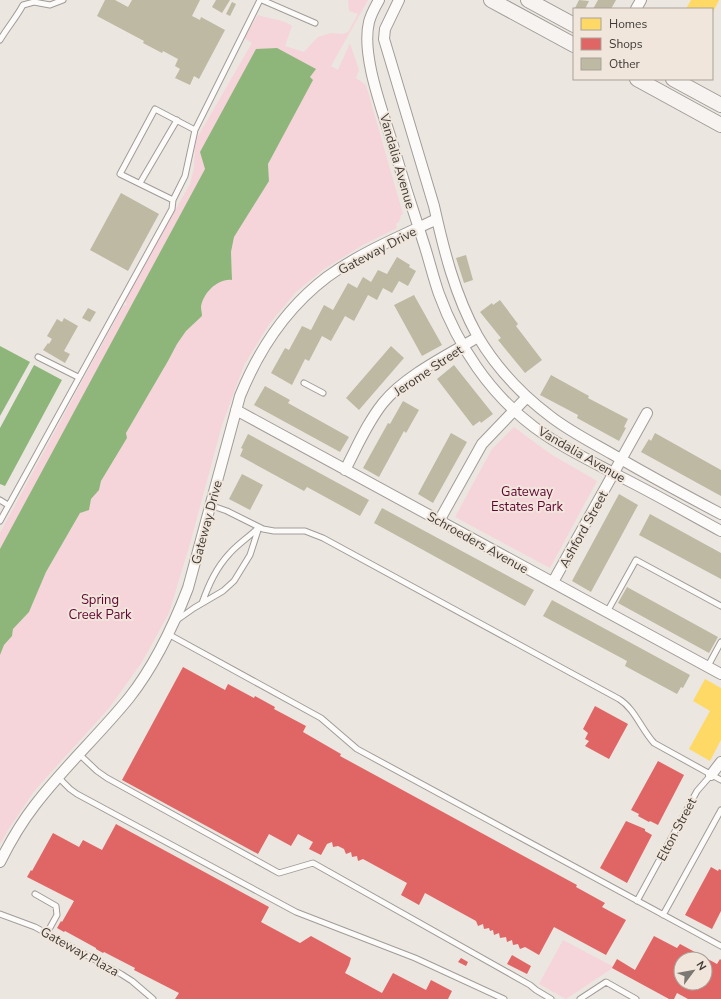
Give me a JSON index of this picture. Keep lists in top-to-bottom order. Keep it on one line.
{"streets":{"street":["Vandalia Avenue","Gateway Drive","Jerome Street","Ashford Street","Schroeders Avenue","Elton Street"],"lane":["Gateway Plaza"]},"crossings":[["Vandalia Avenue","Gateway Drive"],["Vandalia Avenue","Jerome Street"],["Vandalia Avenue","Ashford Street"],["Gateway Drive","Schroeders Avenue"],["Jerome Street","Schroeders Avenue"],["Ashford Street","Schroeders Avenue"]],"parks":["Gateway Estates Park","Spring Creek Park"],"legend":["Homes","Shops","Other"],"north":"top right"}
